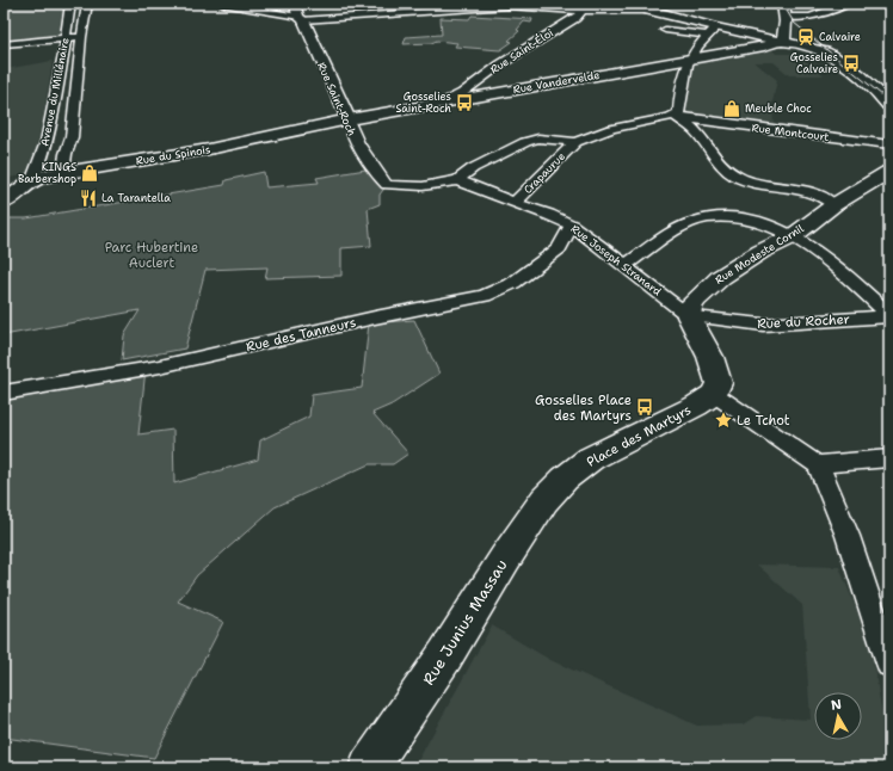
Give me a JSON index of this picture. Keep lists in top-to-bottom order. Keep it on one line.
{"streets":{"main road":["Rue Vandervelde","Rue du Spinois","Rue Modeste Cornil","Place des Martyrs","Rue Junius Massau"],"street":["Rue Saint-Éloi","Avenue du Millénaire","Rue Saint-Roch","Rue Montcourt","Crapaurue","Rue Joseph Stranard","Rue du Rocher","Rue des Tanneurs"]},"crossings":[["Rue Saint-Éloi","Rue Vandervelde"],["Rue Vandervelde","Rue Saint-Roch"],["Rue Vandervelde","Rue du Spinois"],["Avenue du Millénaire","Rue du Spinois"],["Rue Saint-Roch","Rue du Spinois"],["Rue Saint-Roch","Rue Joseph Stranard"],["Crapaurue","Rue Joseph Stranard"],["Rue Modeste Cornil","Rue Joseph Stranard"],["Rue Modeste Cornil","Rue du Rocher"],["Rue Joseph Stranard","Rue du Rocher"],["Rue Joseph Stranard","Rue des Tanneurs"],["Place des Martyrs","Rue Junius Massau"]],"parks":["Parc Hubertine Auclert"],"places":{"station":["Calvaire"],"bus stop":["Gosselies Calvaire","Gosselies Saint-Roch","Gosselies Place des Martyrs"],"shop":["Meuble Choc","KINGS Barbershop"],"restaurant":["La Tarantella"],"place":["Le Tchot"]},"north":"top"}
